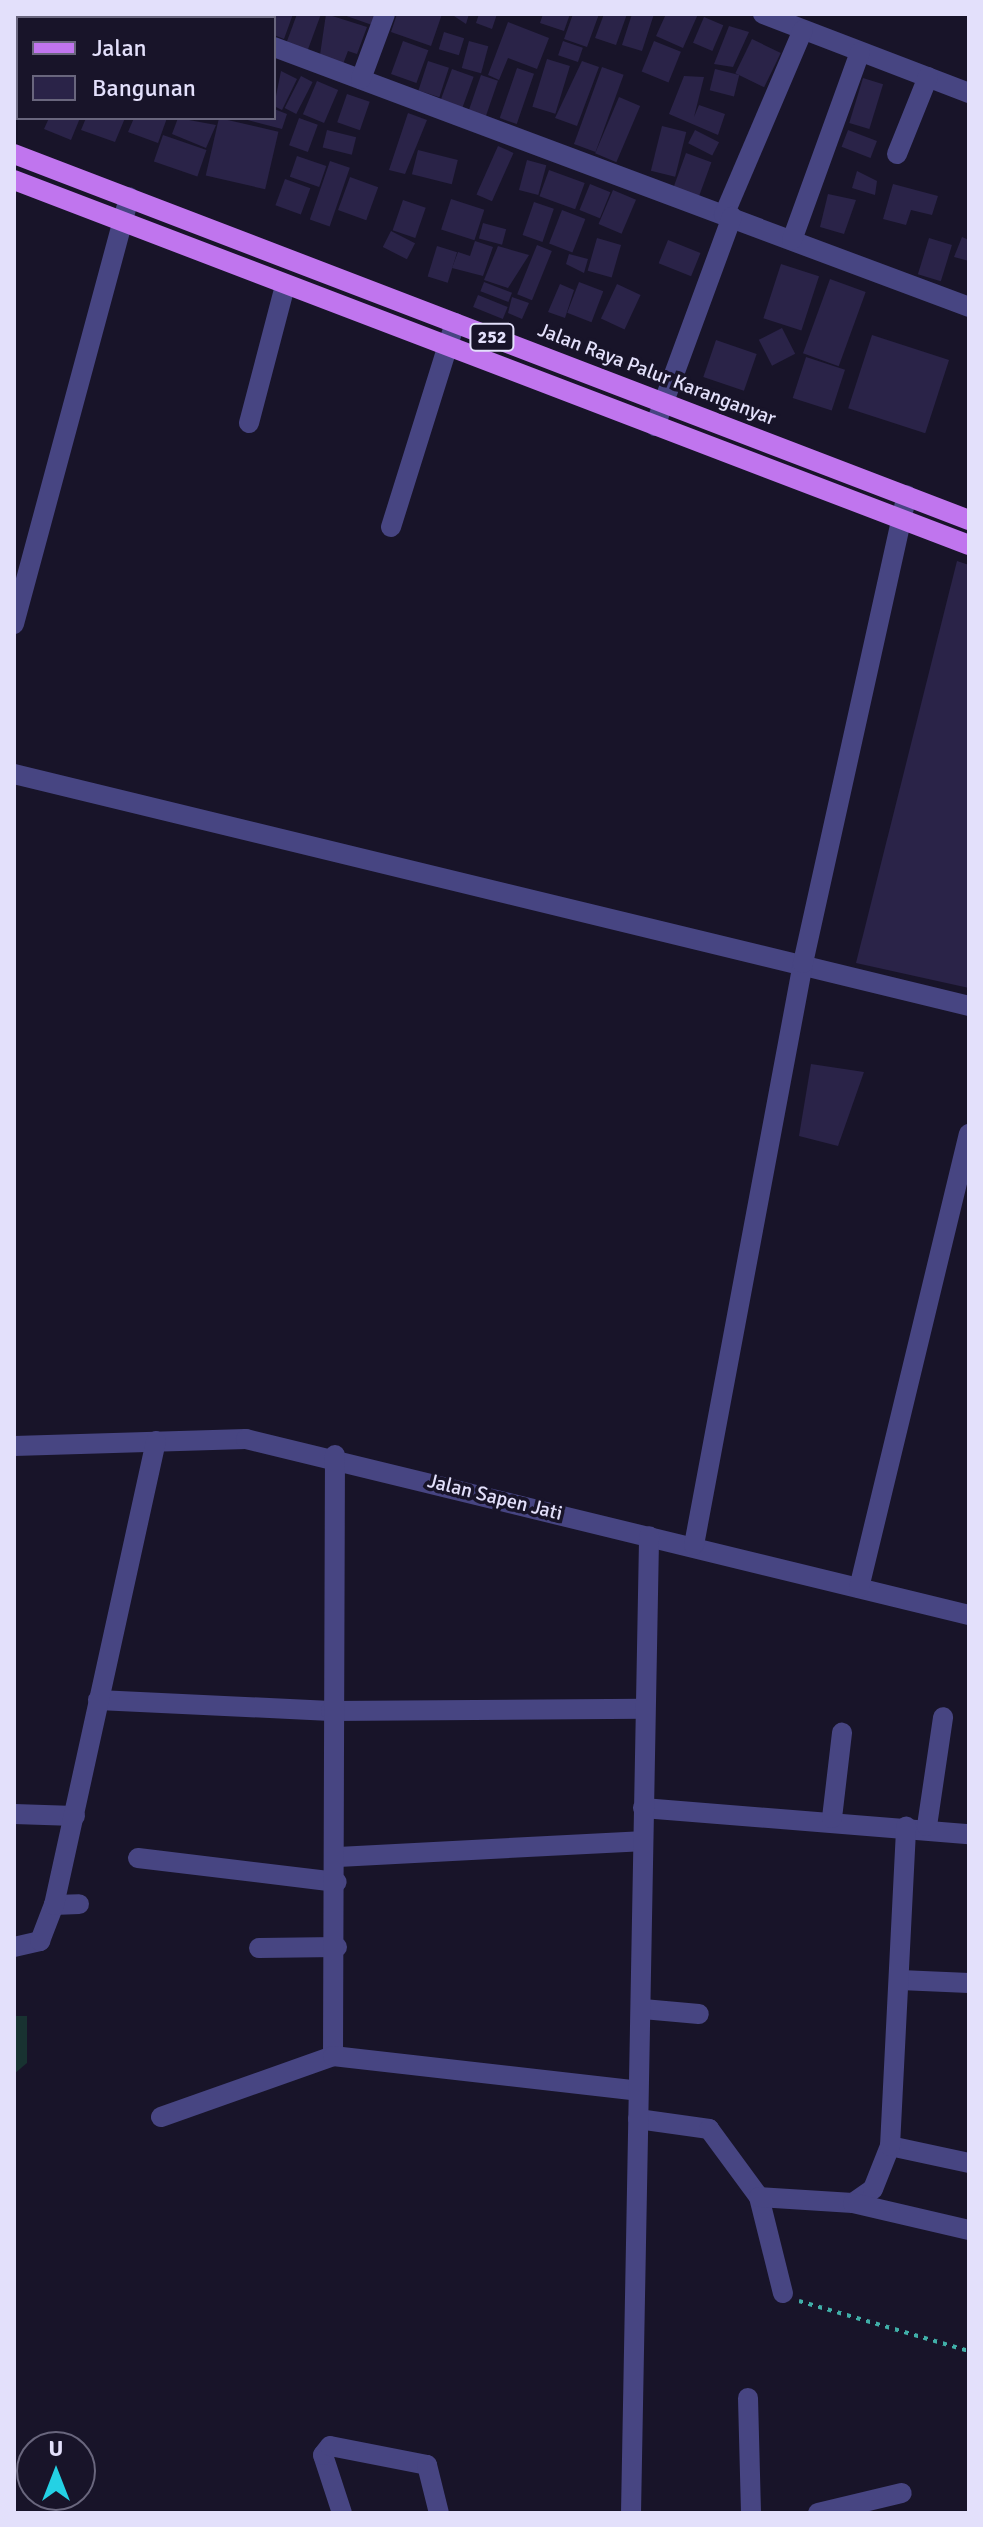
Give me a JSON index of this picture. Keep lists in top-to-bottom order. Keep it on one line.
{"streets":{"main road":["252","Jalan Raya Palur Karanganyar"],"street":["Jalan Sapen Jati"]},"legend":["Jalan","Bangunan"],"north":"top"}
